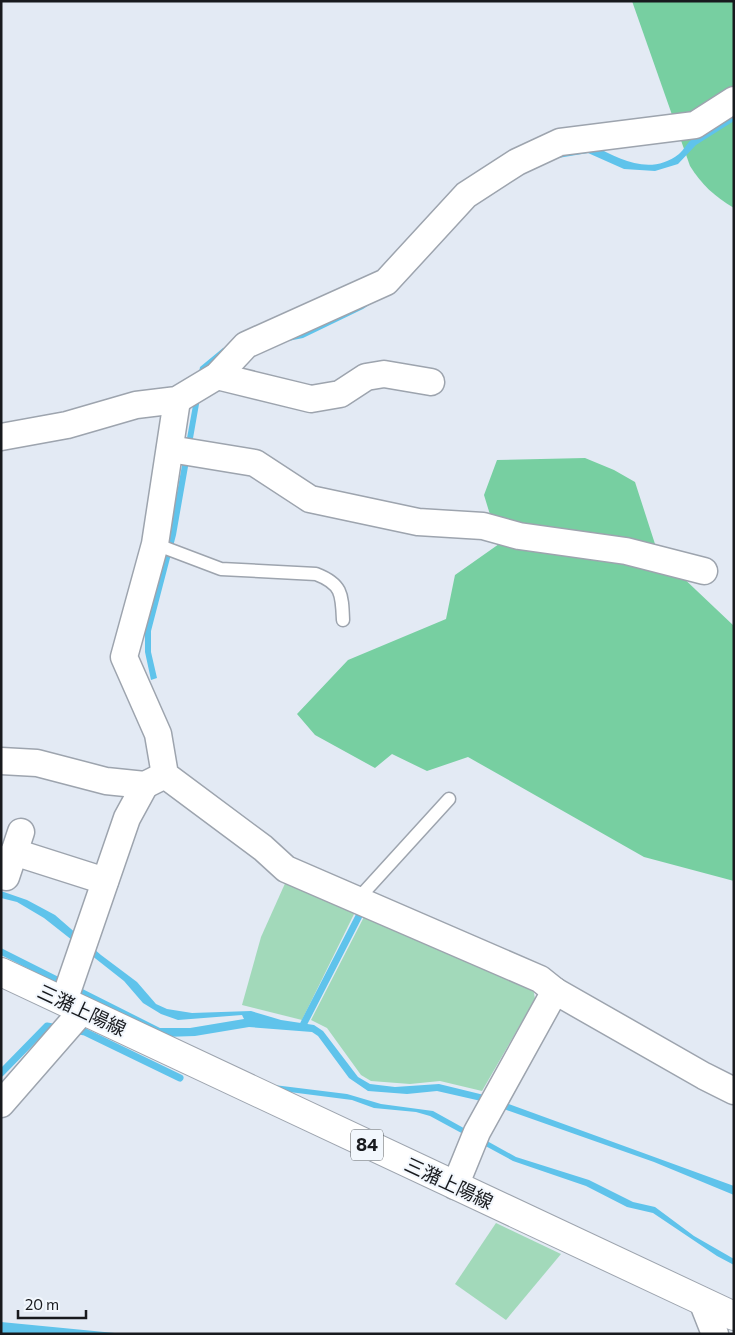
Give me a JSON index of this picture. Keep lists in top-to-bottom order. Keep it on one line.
{"streets":{"main road":["三潴上陽線","84"]},"scale_bar":"20 m"}
